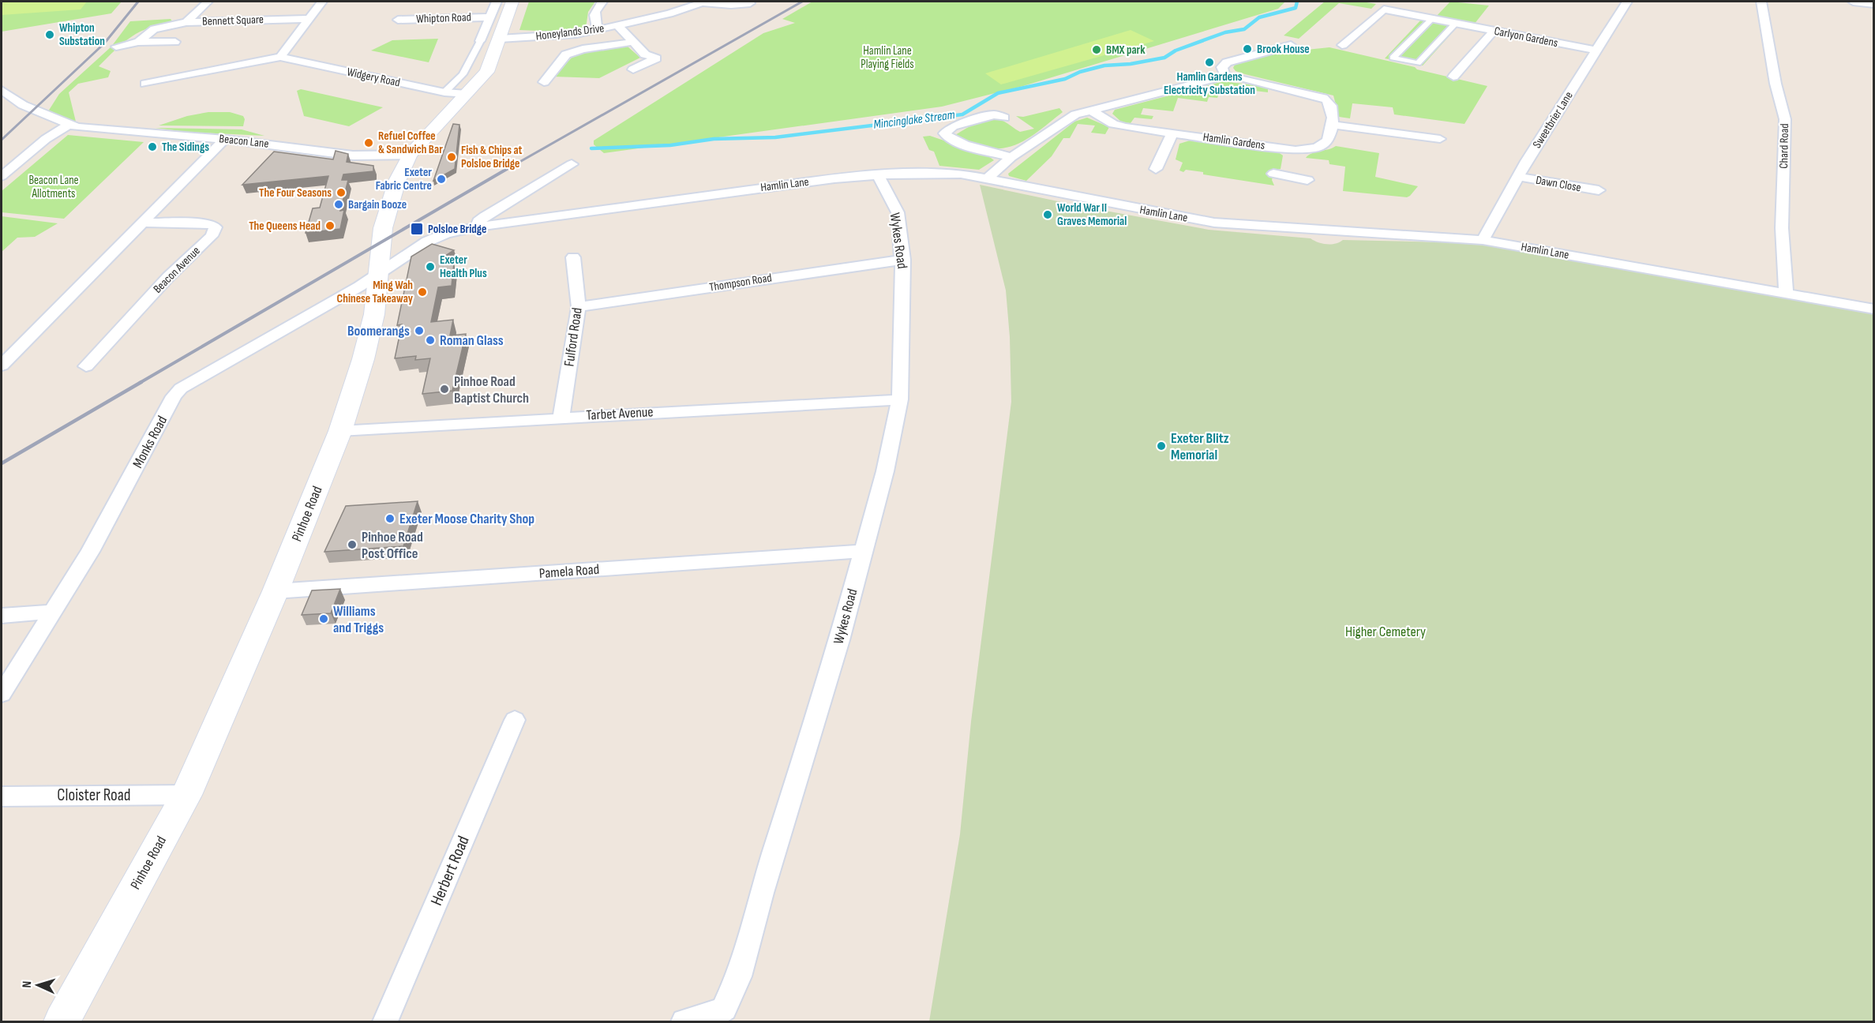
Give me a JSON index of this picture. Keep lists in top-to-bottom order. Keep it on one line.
{"streets":{"main road":["Pinhoe Road"],"street":["Whipton Road","Bennett Square","Honeylands Drive","Carlyon Gardens","Widgery Road","Sweetbrier Lane","Beacon Lane","Hamlin Gardens","Chard Road","Dawn Close","Hamlin Lane","Wykes Road","Beacon Avenue","Thompson Road","Fulford Road","Tarbet Avenue","Monks Road","Pamela Road","Cloister Road","Herbert Road"]},"crossings":[["Whipton Road","Widgery Road"],["Honeylands Drive","Pinhoe Road"],["Carlyon Gardens","Sweetbrier Lane"],["Widgery Road","Pinhoe Road"],["Sweetbrier Lane","Dawn Close"],["Sweetbrier Lane","Hamlin Lane"],["Beacon Lane","Pinhoe Road"],["Chard Road","Hamlin Lane"],["Hamlin Lane","Wykes Road"],["Hamlin Lane","Monks Road"],["Hamlin Lane","Pinhoe Road"],["Wykes Road","Thompson Road"],["Wykes Road","Tarbet Avenue"],["Wykes Road","Pamela Road"],["Thompson Road","Fulford Road"],["Fulford Road","Tarbet Avenue"],["Tarbet Avenue","Pinhoe Road"],["Monks Road","Pinhoe Road"],["Pinhoe Road","Pamela Road"],["Pinhoe Road","Cloister Road"]],"water":["Mincinglake Stream"],"parks":["Hamlin Lane Playing Fields","Beacon Lane Allotments","Higher Cemetery"],"places":{"other":["Whipton Substation","Brook House","BMX park","Hamlin Gardens Electricity Substation","Refuel Coffee & Sandwich Bar","The Sidings","Fish & Chips at Polsloe Bridge","Exeter Fabric Centre","The Four Seasons","Bargain Booze","World War II Graves Memorial","The Queens Head","Exeter Health Plus","Ming Wah Chinese Takeaway","Boomerangs","Roman Glass","Pinhoe Road Baptist Church","Exeter Blitz Memorial","Exeter Moose Charity Shop","Pinhoe Road Post Office","Williams and Triggs"],"transit":["Polsloe Bridge"]},"north":"left"}
